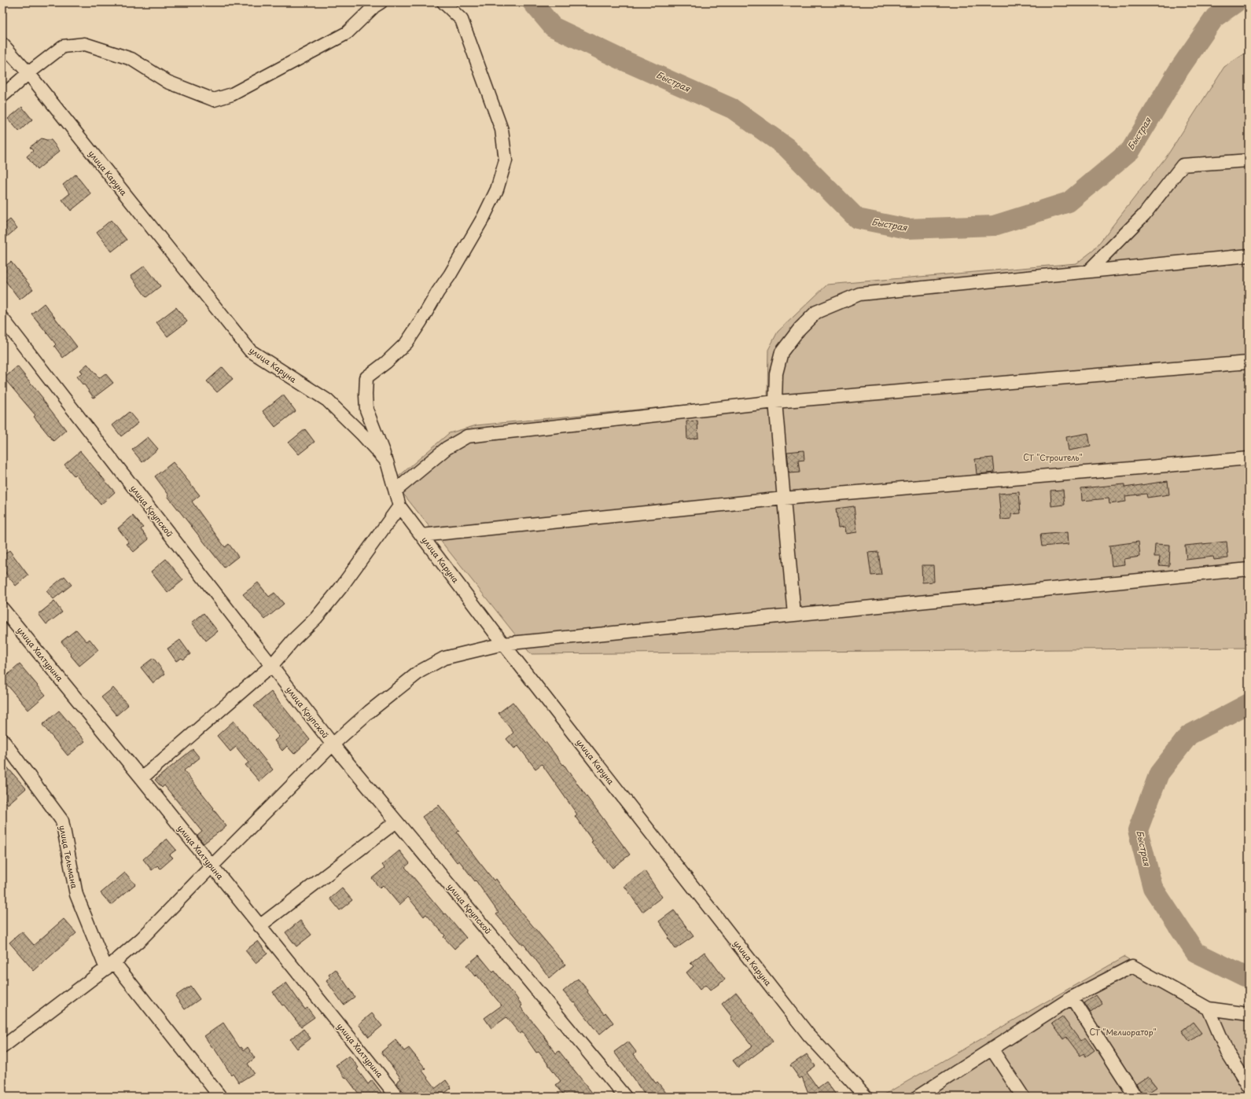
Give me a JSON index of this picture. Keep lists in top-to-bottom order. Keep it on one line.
{"streets":{"street":["улица Каруна","улица Крупской","улица Халтурина","улица Тельмана"]},"water":["Быстрая"],"parks":["СТ \"Строитель\"","СТ \"Мелиоратор\""]}
